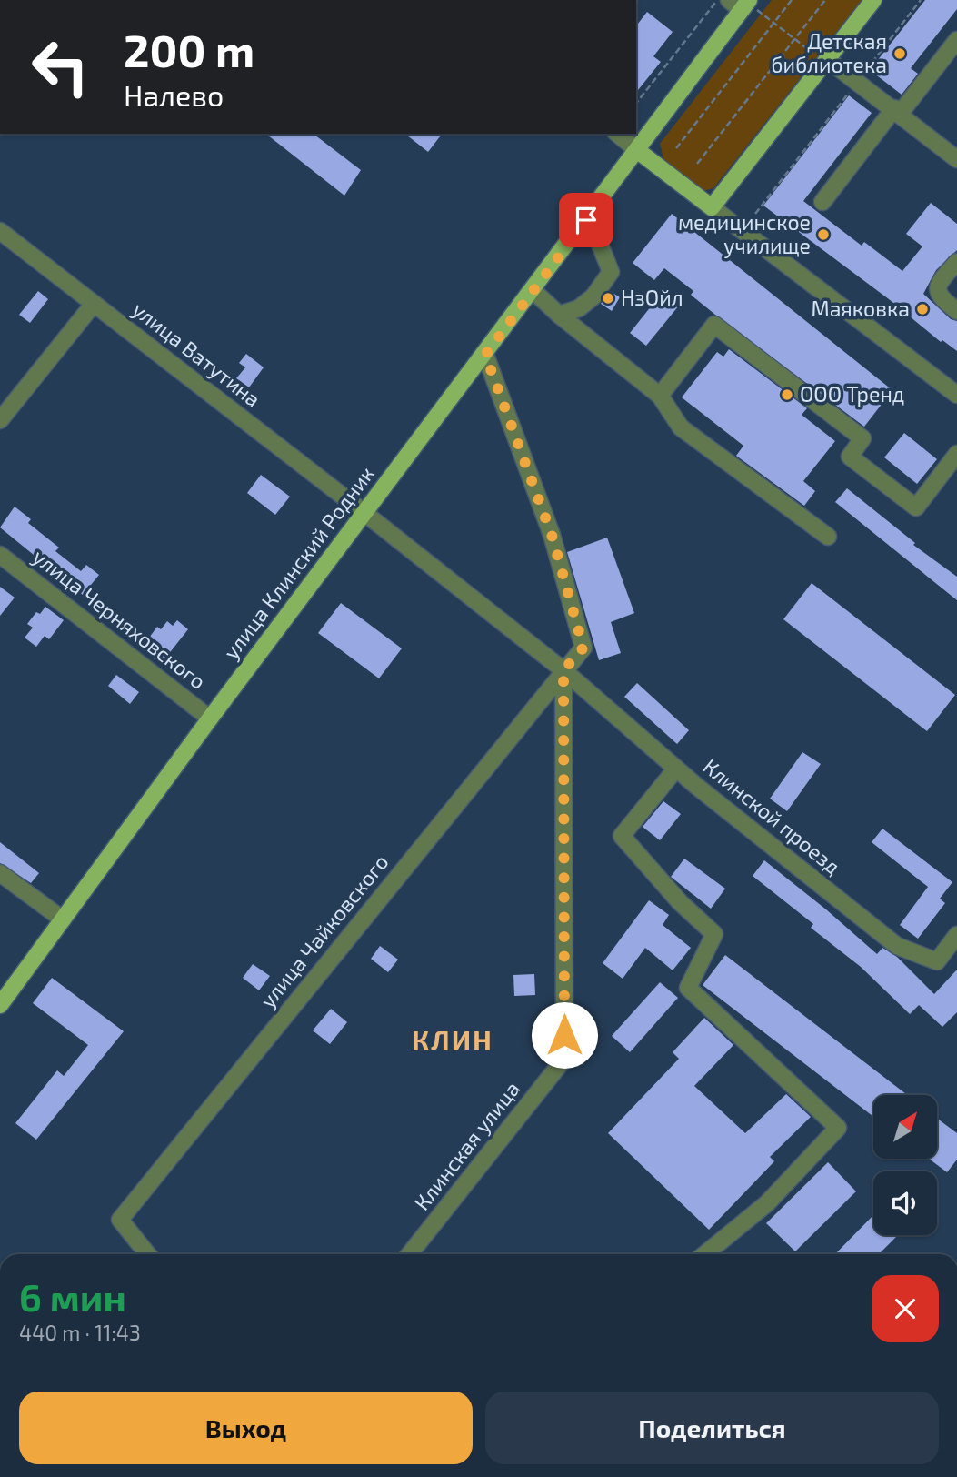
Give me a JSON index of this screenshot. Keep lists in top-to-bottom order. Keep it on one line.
{"streets":{"main road":["улица Клинский Родник"],"street":["улица Ватутина","улица Черняховского","Клинской проезд","улица Чайковского","Клинская улица"]},"crossings":[["улица Ватутина","улица Клинский Родник"],["улица Ватутина","Клинской проезд"],["улица Ватутина","улица Чайковского"],["улица Ватутина","Клинская улица"],["улица Клинский Родник","улица Черняховского"],["улица Клинский Родник","улица Чайковского"],["Клинской проезд","улица Чайковского"],["Клинской проезд","Клинская улица"],["улица Чайковского","Клинская улица"]],"districts":["КЛИН"],"places":["Детская библиотека","медицинское училище","НзОйл","Маяковка","ООО Тренд"],"north":"top right","page":{"turn":["200 m","Налево"],"heading":["6 мин","440 m · 11:43"],"buttons":["Выход","Поделиться"]}}
